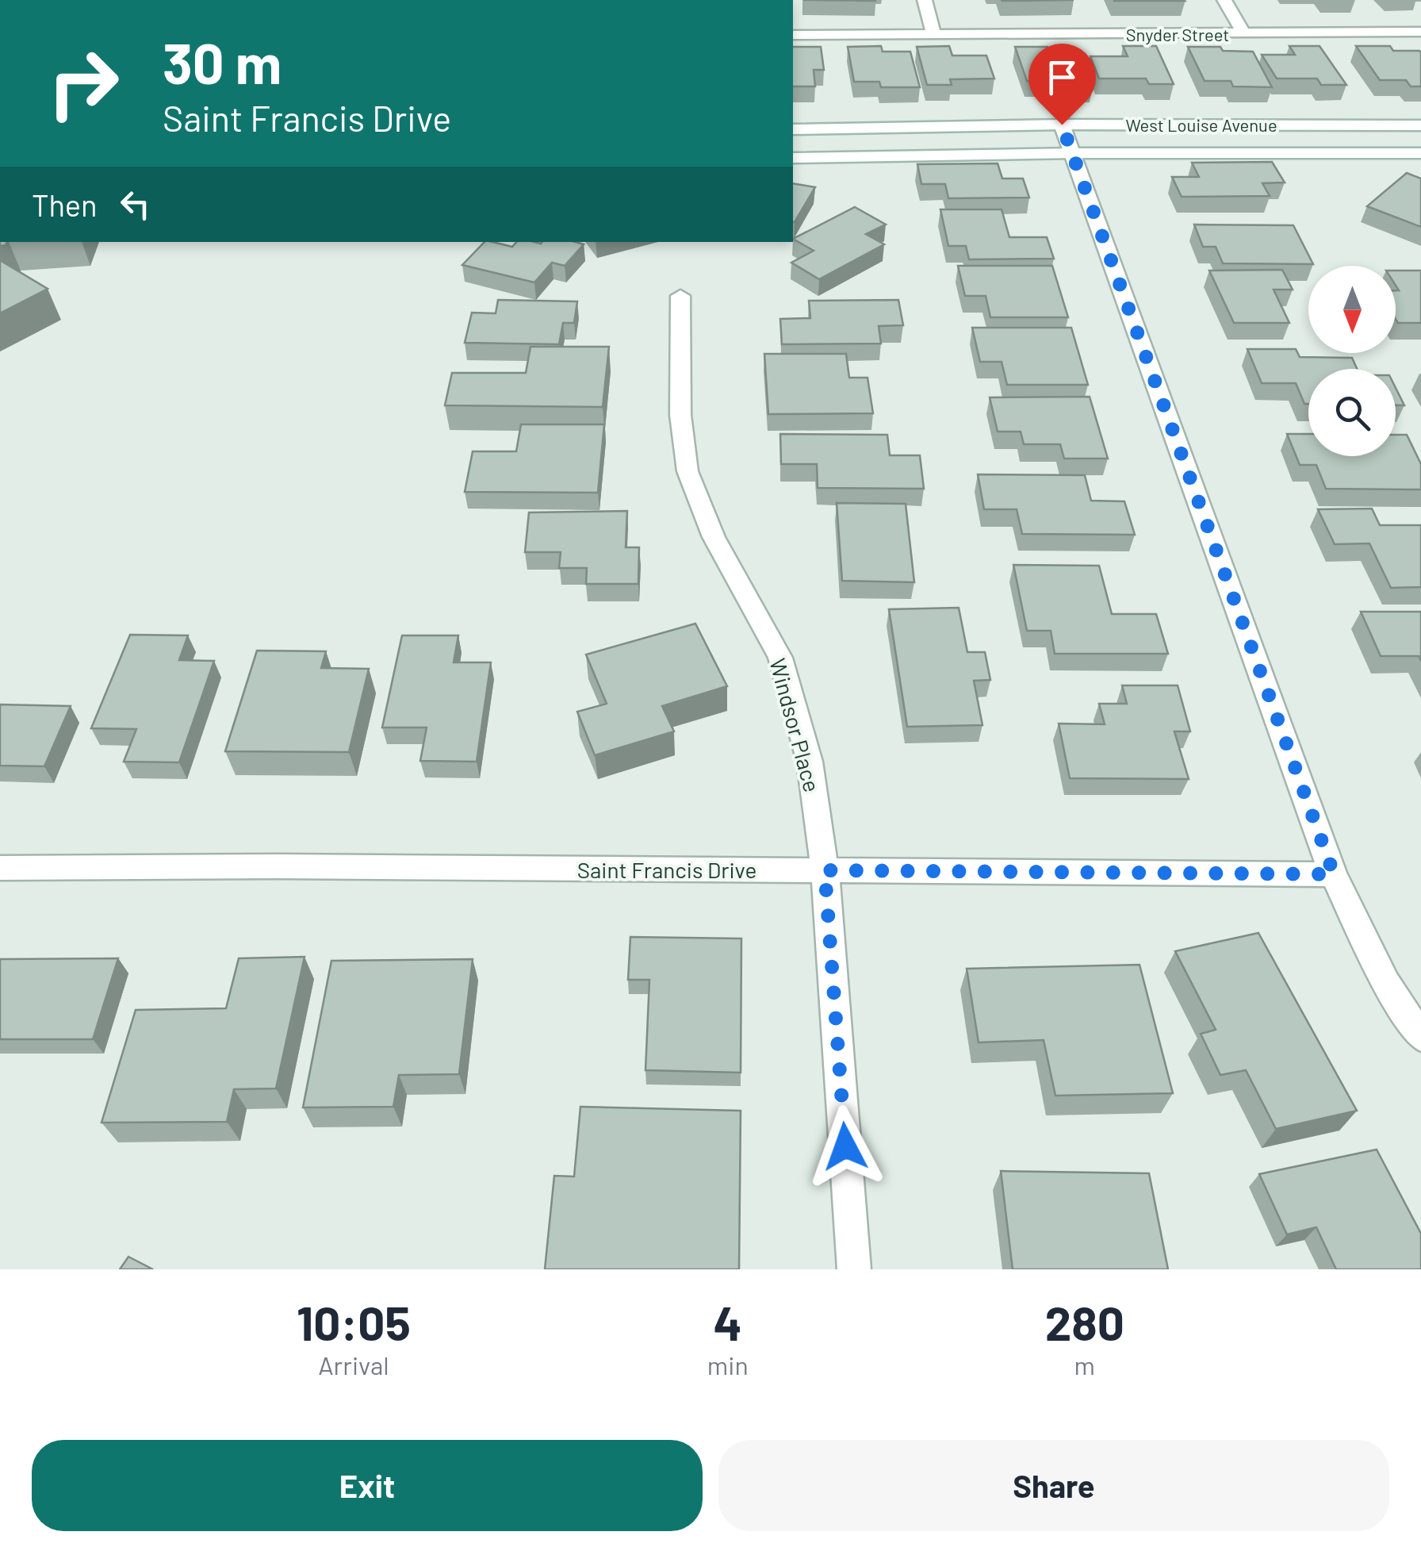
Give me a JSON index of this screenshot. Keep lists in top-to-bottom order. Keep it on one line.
{"streets":{"street":["Snyder Street","West Louise Avenue","Windsor Place","Saint Francis Drive"]},"crossings":[["Windsor Place","Saint Francis Drive"]],"north":"bottom","page":{"turn":["30 m","Saint Francis Drive"],"then":"Then","eta":["10:05","Arrival","4","min","280","m"],"buttons":["Exit","Share"]}}
